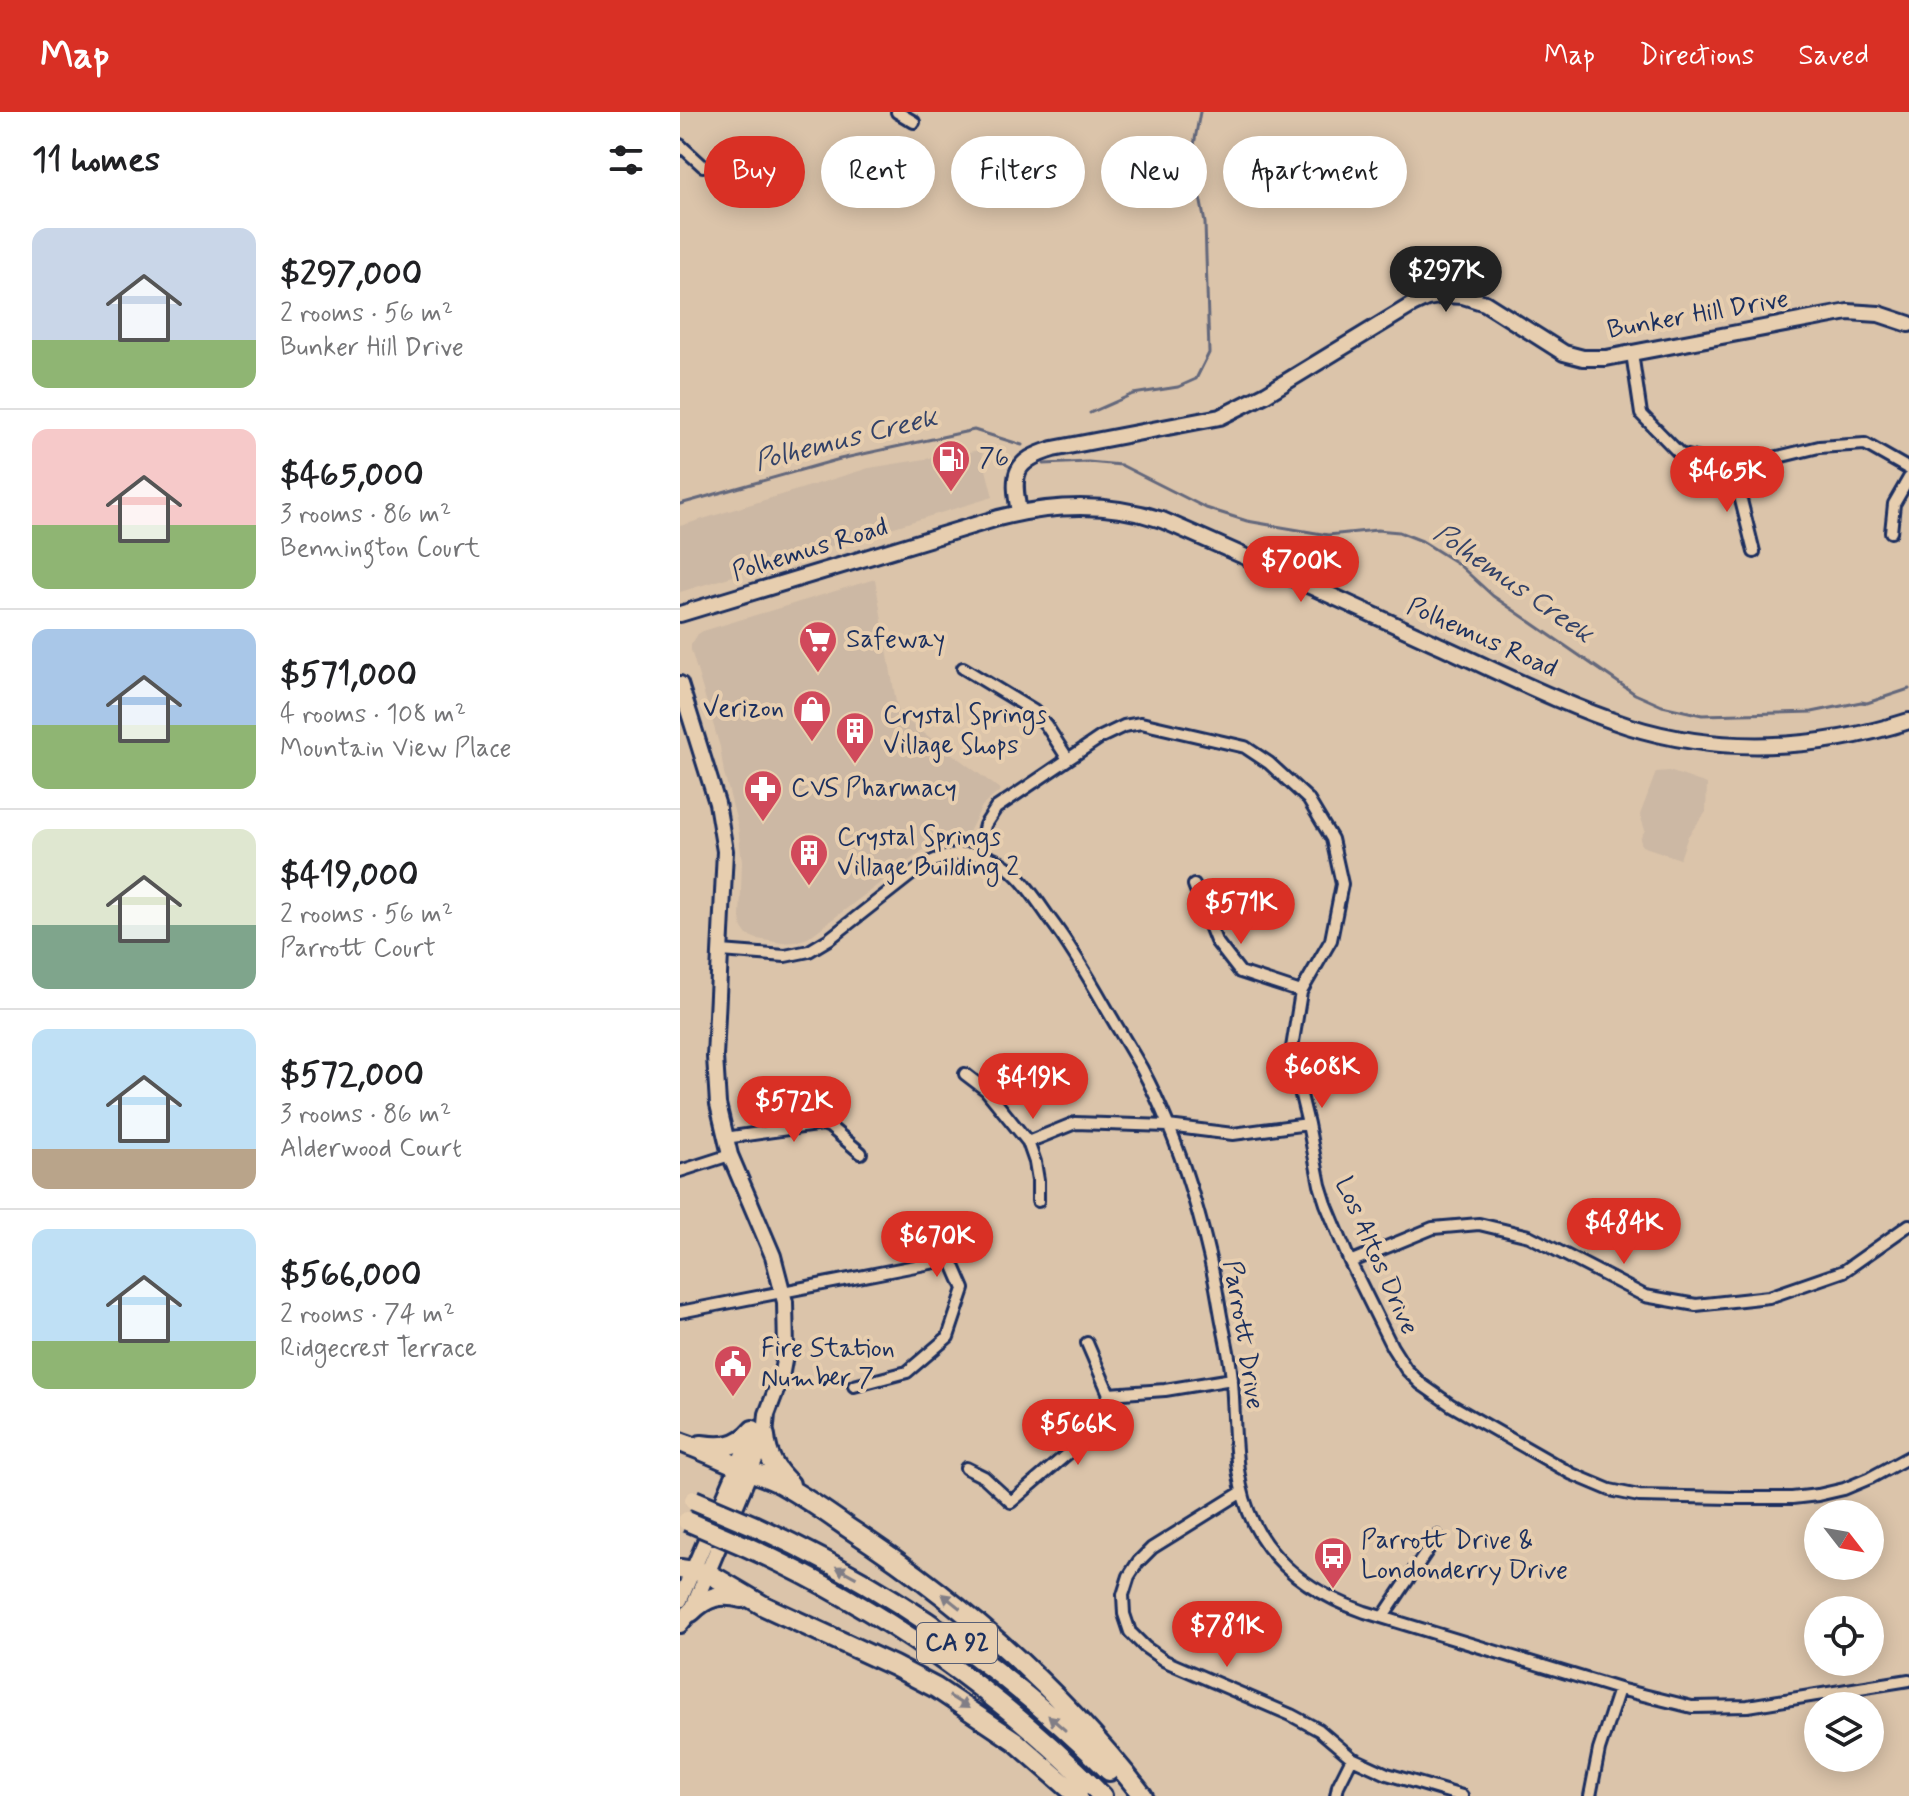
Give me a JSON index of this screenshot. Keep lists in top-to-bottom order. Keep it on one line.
{"streets":{"highway":["CA 92"],"street":["Bunker Hill Drive","Polhemus Road","Los Altos Drive","Parrott Drive"]},"crossings":[["Bunker Hill Drive","Polhemus Road"],["Los Altos Drive","Parrott Drive"]],"water":["Polhemus Creek"],"places":{"fuel station":["76"],"supermarket":["Safeway"],"shop":["Verizon"],"building":["Crystal Springs Village Shops","Crystal Springs Village Building 2"],"pharmacy":["CVS Pharmacy"],"public building":["Fire Station Number 7"],"bus stop":["Parrott Drive & Londonderry Drive"]},"north":"bottom right","page":{"header":"Map","nav":["Map","Directions","Saved"],"heading":"11 homes","chip":["Buy","Rent","Filters","New","Apartment"],"list":[{"name":"$297,000","note":"2 rooms · 56 m² · Bunker Hill Drive"},{"name":"$465,000","note":"3 rooms · 86 m² · Bennington Court"},{"name":"$571,000","note":"4 rooms · 108 m² · Mountain View Place"},{"name":"$419,000","note":"2 rooms · 56 m² · Parrott Court"},{"name":"$572,000","note":"3 rooms · 86 m² · Alderwood Court"},{"name":"$566,000","note":"2 rooms · 74 m² · Ridgecrest Terrace"}],"price":["$297K","$465K","$700K","$571K","$608K","$419K","$572K","$484K","$670K","$566K","$781K"]}}
